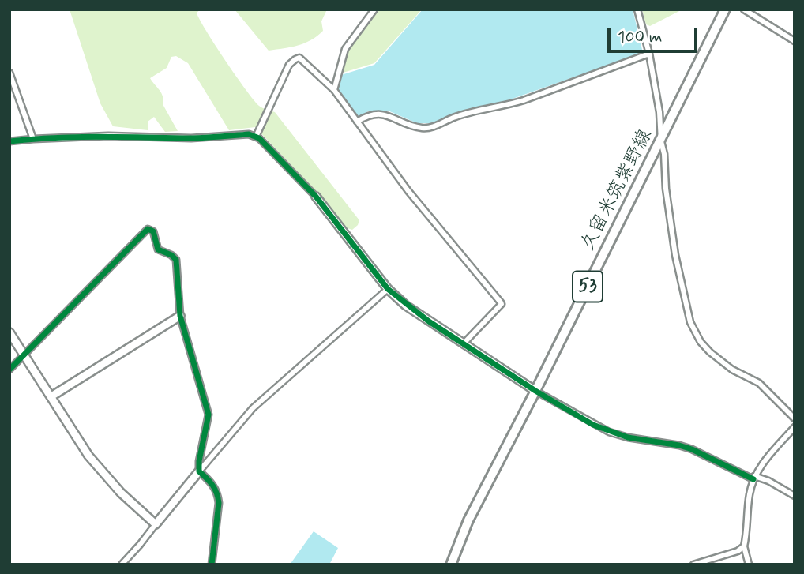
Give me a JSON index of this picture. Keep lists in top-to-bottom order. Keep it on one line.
{"streets":{"main road":["久留米筑紫野線","53"]},"scale_bar":"100 m"}
